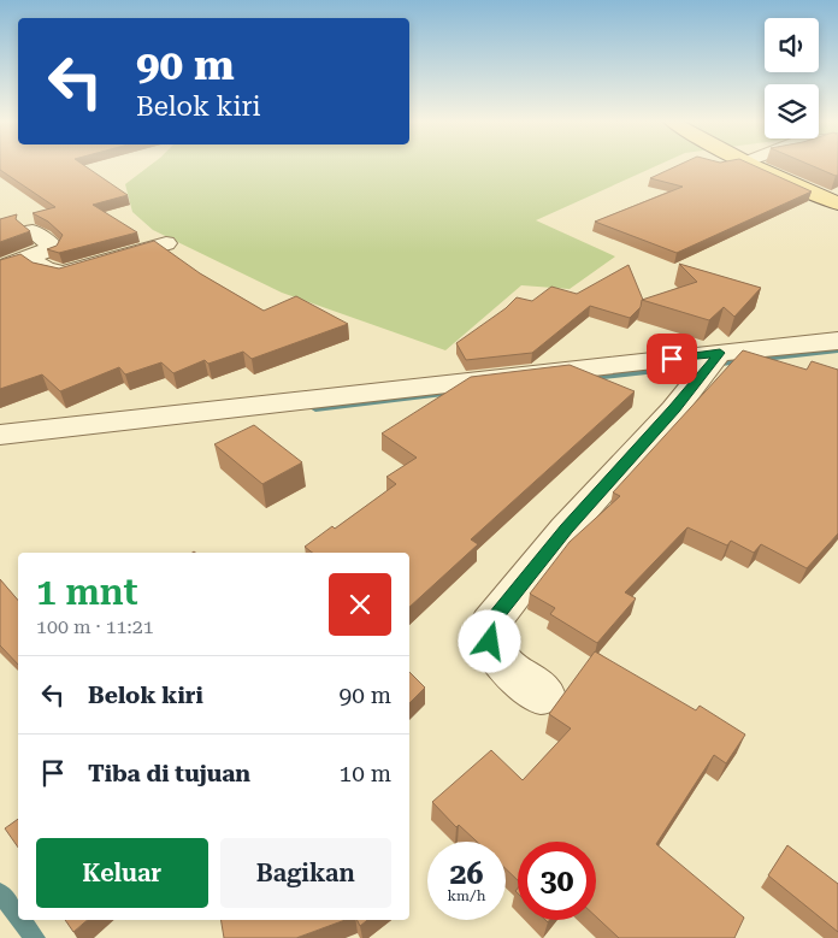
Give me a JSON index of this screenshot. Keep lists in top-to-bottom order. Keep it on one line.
{"page":{"turn":["90 m","Belok kiri"],"heading":["1 mnt","100 m · 11:21"],"list":[{"name":"Belok kiri","value":"90 m"},{"name":"Tiba di tujuan","value":"10 m"}],"buttons":["Keluar","Bagikan"],"speed":"26 km/h","limit":"30"}}
